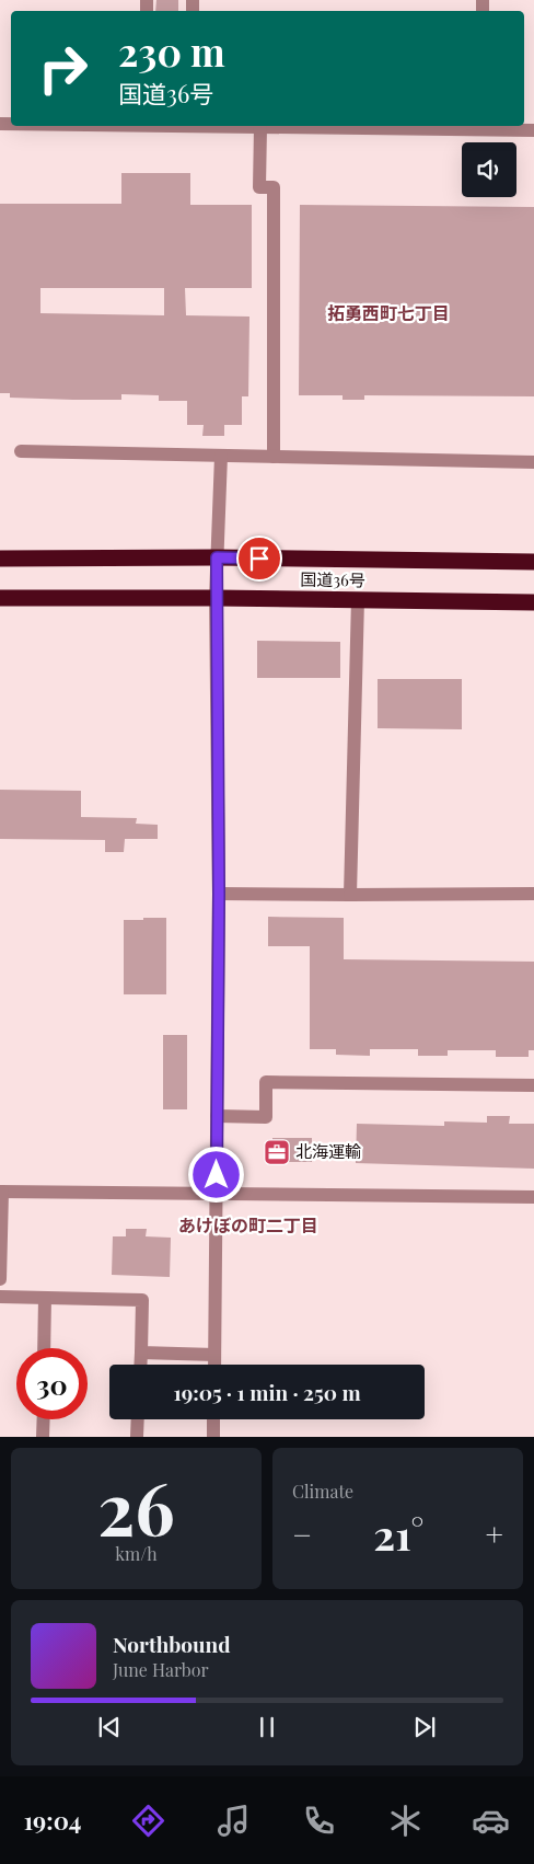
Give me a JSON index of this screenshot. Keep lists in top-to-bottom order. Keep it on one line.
{"streets":{"highway":["国道36号"]},"districts":["拓勇西町七丁目","あけぼの町二丁目"],"places":{"office":["北海運輸"]},"page":{"turn":["230 m","国道36号"],"limit":"30","trip":"19:05 · 1 min · 250 m","tile":[["26","km/h"],"Climate"],"heat":["−","21°","+"],"song":["Northbound","June Harbor"],"tabs":"19:04"}}
